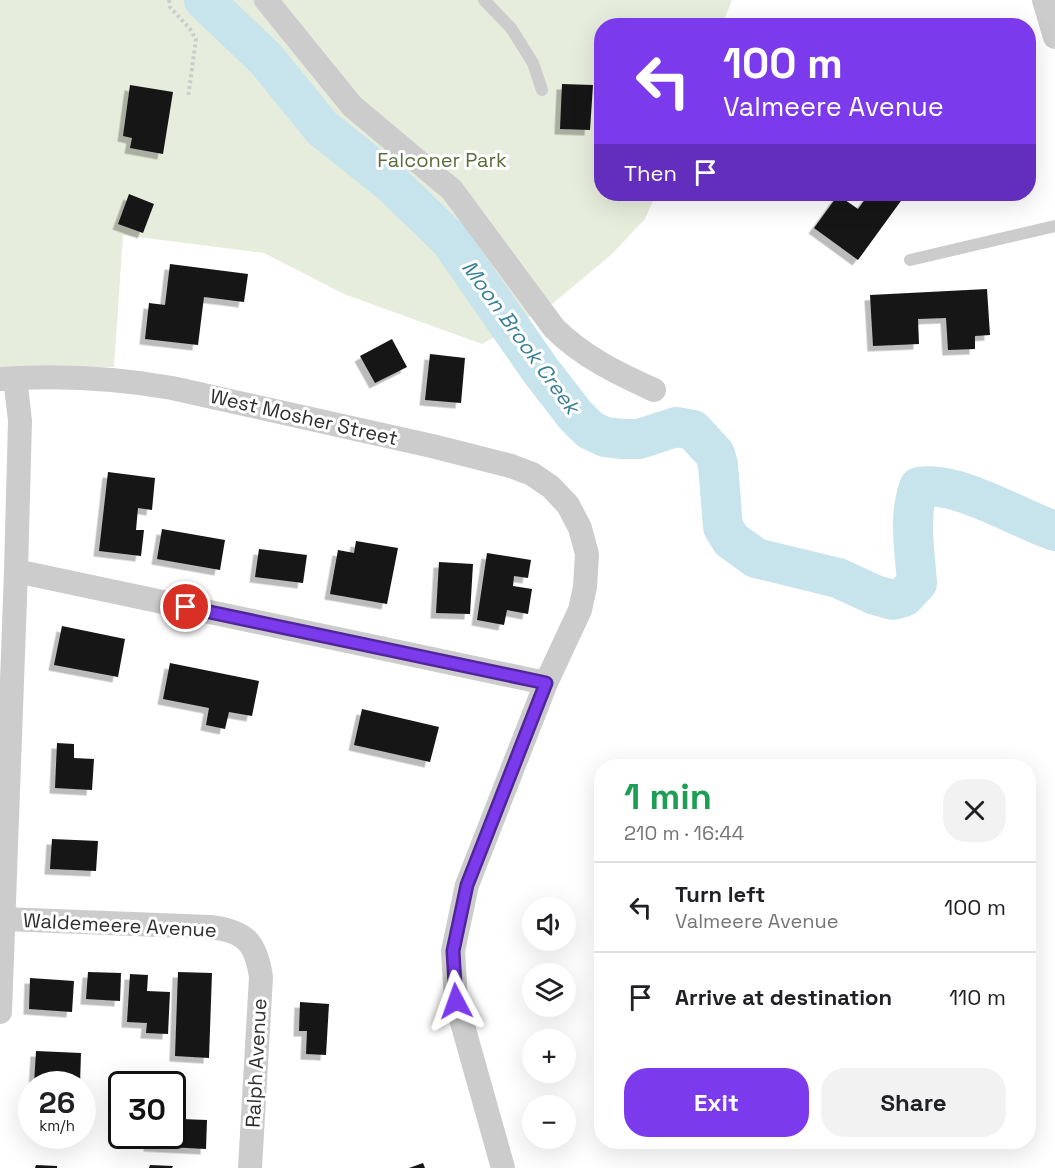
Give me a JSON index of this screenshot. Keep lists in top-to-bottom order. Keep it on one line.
{"streets":{"street":["West Mosher Street","Waldemeere Avenue","Ralph Avenue"]},"crossings":[["Waldemeere Avenue","Ralph Avenue"]],"water":["Moon Brook Creek"],"parks":["Falconer Park"],"page":{"turn":["100 m","Valmeere Avenue"],"then":"Then","heading":["1 min","210 m · 16:44"],"list":[{"name":"Turn left","note":"Valmeere Avenue","value":"100 m"},{"name":"Arrive at destination","value":"110 m"}],"map_buttons":["+","−"],"buttons":["Exit","Share"],"speed":"26 km/h","limit":"30"}}
